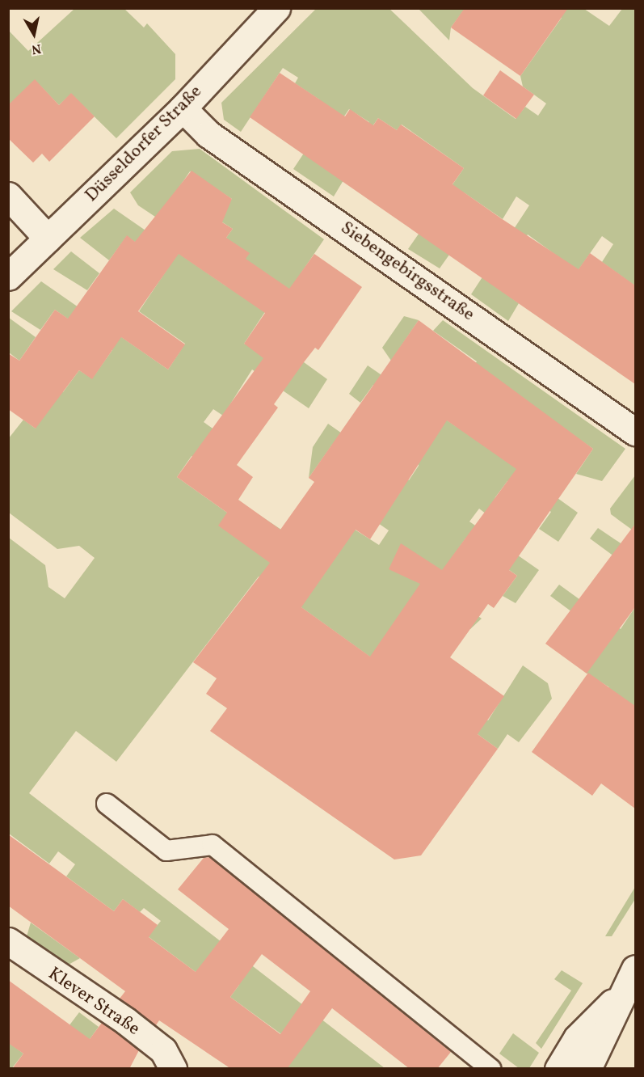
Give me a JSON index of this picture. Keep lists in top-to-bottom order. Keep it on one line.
{"streets":{"street":["Düsseldorfer Straße","Siebengebirgsstraße","Klever Straße"]},"crossings":[["Düsseldorfer Straße","Siebengebirgsstraße"]],"north":"bottom"}
